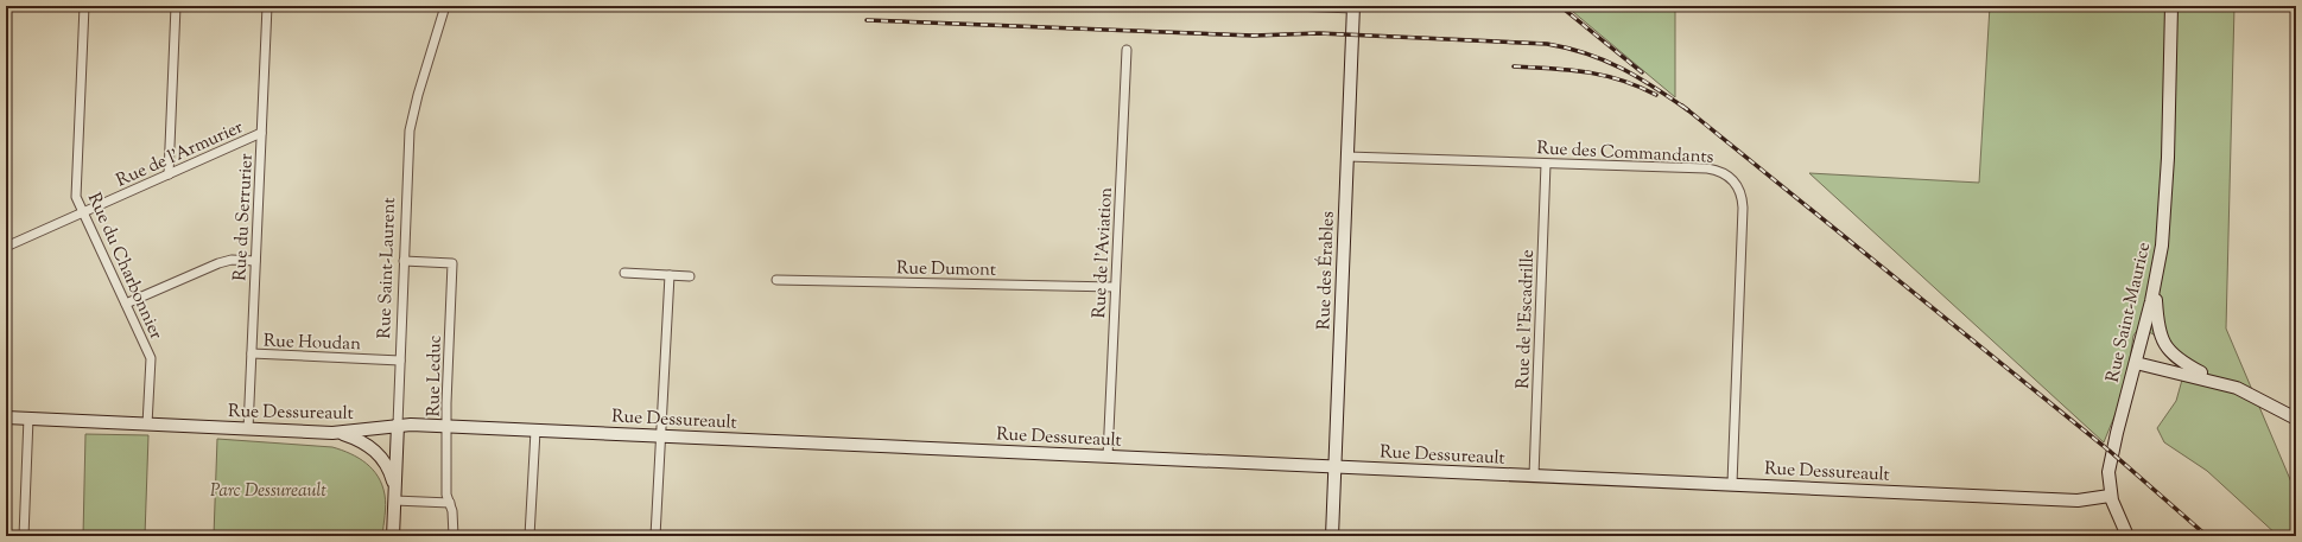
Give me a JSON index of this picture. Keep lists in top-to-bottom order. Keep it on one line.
{"streets":{"street":["Rue des Commandants","Rue de l'Armurier","Rue du Serrurier","Rue de l'Aviation","Rue du Charbonnier","Rue Saint-Laurent","Rue Dumont","Rue des Érables","Rue Saint-Maurice","Rue de l'Escadrille","Rue Houdan","Rue Leduc","Rue Dessureault"]},"crossings":[["Rue des Commandants","Rue des Érables"],["Rue des Commandants","Rue de l'Escadrille"],["Rue des Commandants","Rue Dessureault"],["Rue de l'Armurier","Rue du Serrurier"],["Rue de l'Armurier","Rue du Charbonnier"],["Rue du Serrurier","Rue Houdan"],["Rue du Serrurier","Rue Dessureault"],["Rue de l'Aviation","Rue Dumont"],["Rue de l'Aviation","Rue Dessureault"],["Rue du Charbonnier","Rue Dessureault"],["Rue Saint-Laurent","Rue Houdan"],["Rue Saint-Laurent","Rue Leduc"],["Rue Saint-Laurent","Rue Dessureault"],["Rue des Érables","Rue Dessureault"],["Rue Saint-Maurice","Rue Dessureault"],["Rue de l'Escadrille","Rue Dessureault"],["Rue Leduc","Rue Dessureault"]],"parks":["Parc Dessureault"]}
